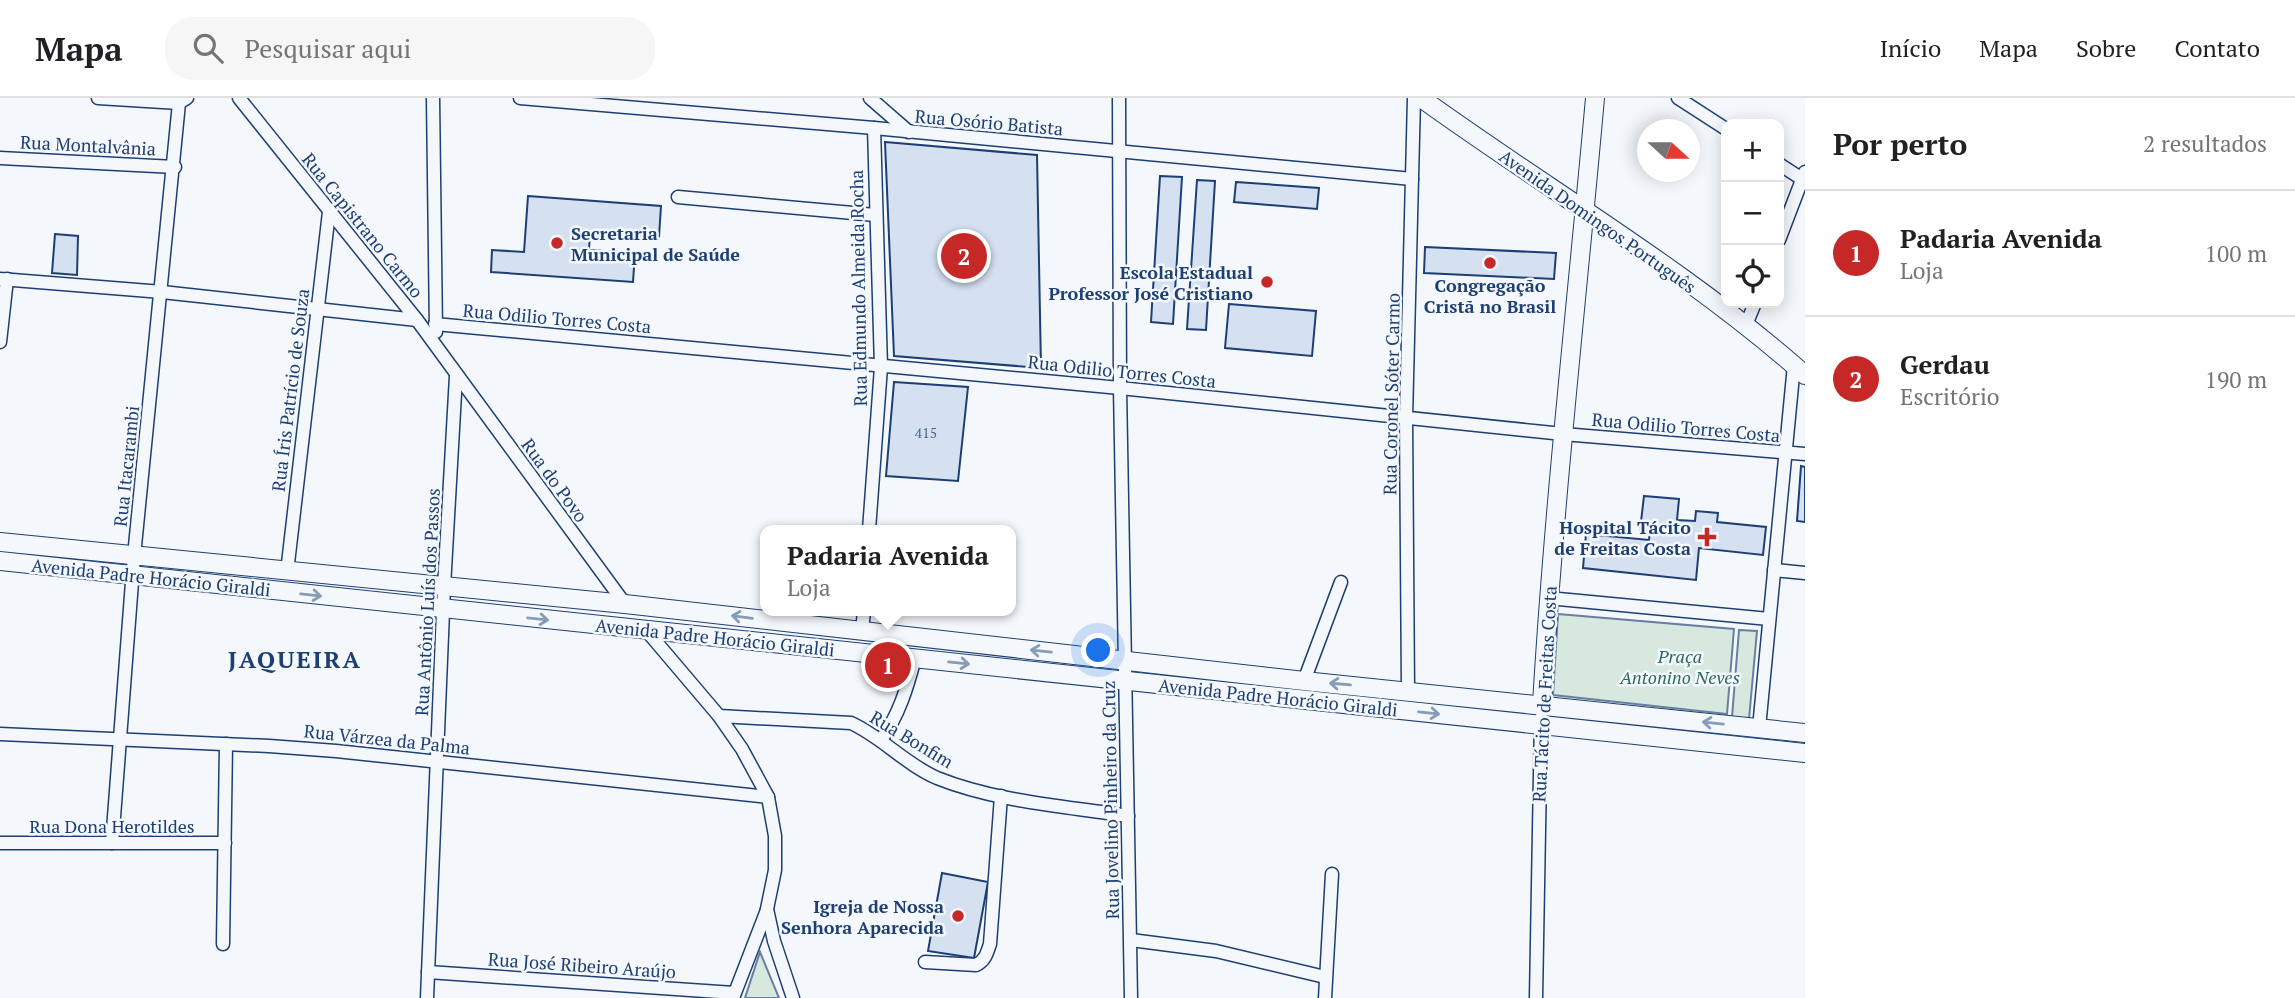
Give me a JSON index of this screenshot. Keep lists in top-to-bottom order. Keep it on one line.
{"streets":{"street":["Rua Osório Batista","Rua Montalvânia","Avenida Domingos Português","Rua Capistrano Carmo","Rua Edmundo Almeida Rocha","Rua Odilio Torres Costa","Rua Íris Patrício de Souza","Rua Coronel Sóter Carmo","Rua Itacarambi","Rua do Povo","Avenida Padre Horácio Giraldi","Rua Antônio Luís dos Passos","Rua Tácito de Freitas Costa","Rua Várzea da Palma","Rua Bonfim","Rua Jovelino Pinheiro da Cruz","Rua Dona Herotildes","Rua José Ribeiro Araújo"]},"crossings":[["Rua Osório Batista","Rua Edmundo Almeida Rocha"],["Rua Osório Batista","Rua Coronel Sóter Carmo"],["Rua Osório Batista","Rua Jovelino Pinheiro da Cruz"],["Rua Montalvânia","Rua Itacarambi"],["Avenida Domingos Português","Rua Tácito de Freitas Costa"],["Rua Capistrano Carmo","Rua Íris Patrício de Souza"],["Rua Capistrano Carmo","Rua do Povo"],["Rua Capistrano Carmo","Rua Antônio Luís dos Passos"],["Rua Edmundo Almeida Rocha","Rua Odilio Torres Costa"],["Rua Odilio Torres Costa","Rua Coronel Sóter Carmo"],["Rua Odilio Torres Costa","Rua Tácito de Freitas Costa"],["Rua Odilio Torres Costa","Rua Jovelino Pinheiro da Cruz"],["Rua Íris Patrício de Souza","Avenida Padre Horácio Giraldi"],["Rua Coronel Sóter Carmo","Avenida Padre Horácio Giraldi"],["Rua Itacarambi","Avenida Padre Horácio Giraldi"],["Rua Itacarambi","Rua Várzea da Palma"],["Rua Itacarambi","Rua Dona Herotildes"],["Rua do Povo","Avenida Padre Horácio Giraldi"],["Rua do Povo","Rua Antônio Luís dos Passos"],["Avenida Padre Horácio Giraldi","Rua Antônio Luís dos Passos"],["Avenida Padre Horácio Giraldi","Rua Tácito de Freitas Costa"],["Avenida Padre Horácio Giraldi","Rua Jovelino Pinheiro da Cruz"],["Rua Antônio Luís dos Passos","Rua Várzea da Palma"],["Rua Antônio Luís dos Passos","Rua José Ribeiro Araújo"],["Rua Bonfim","Rua Jovelino Pinheiro da Cruz"]],"districts":["JAQUEIRA"],"parks":["Praça Antonino Neves"],"places":{"other":["Secretaria Municipal de Saúde","Congregação Cristã no Brasil","Escola Estadual Professor José Cristiano","Igreja de Nossa Senhora Aparecida"],"health":["Hospital Tácito de Freitas Costa"]},"house_numbers":["415"],"north":"right","page":{"header":"Mapa","search":"Pesquisar aqui","nav":["Início","Mapa","Sobre","Contato"],"heading":["Por perto","2 resultados"],"map_buttons":["+","−"],"list":[{"mark":"1","name":"Padaria Avenida","note":"Loja","value":"100 m"},{"mark":"2","name":"Gerdau","note":"Escritório","value":"190 m"}],"pins":["2","1"],"popup":["Padaria Avenida","Loja"]}}
